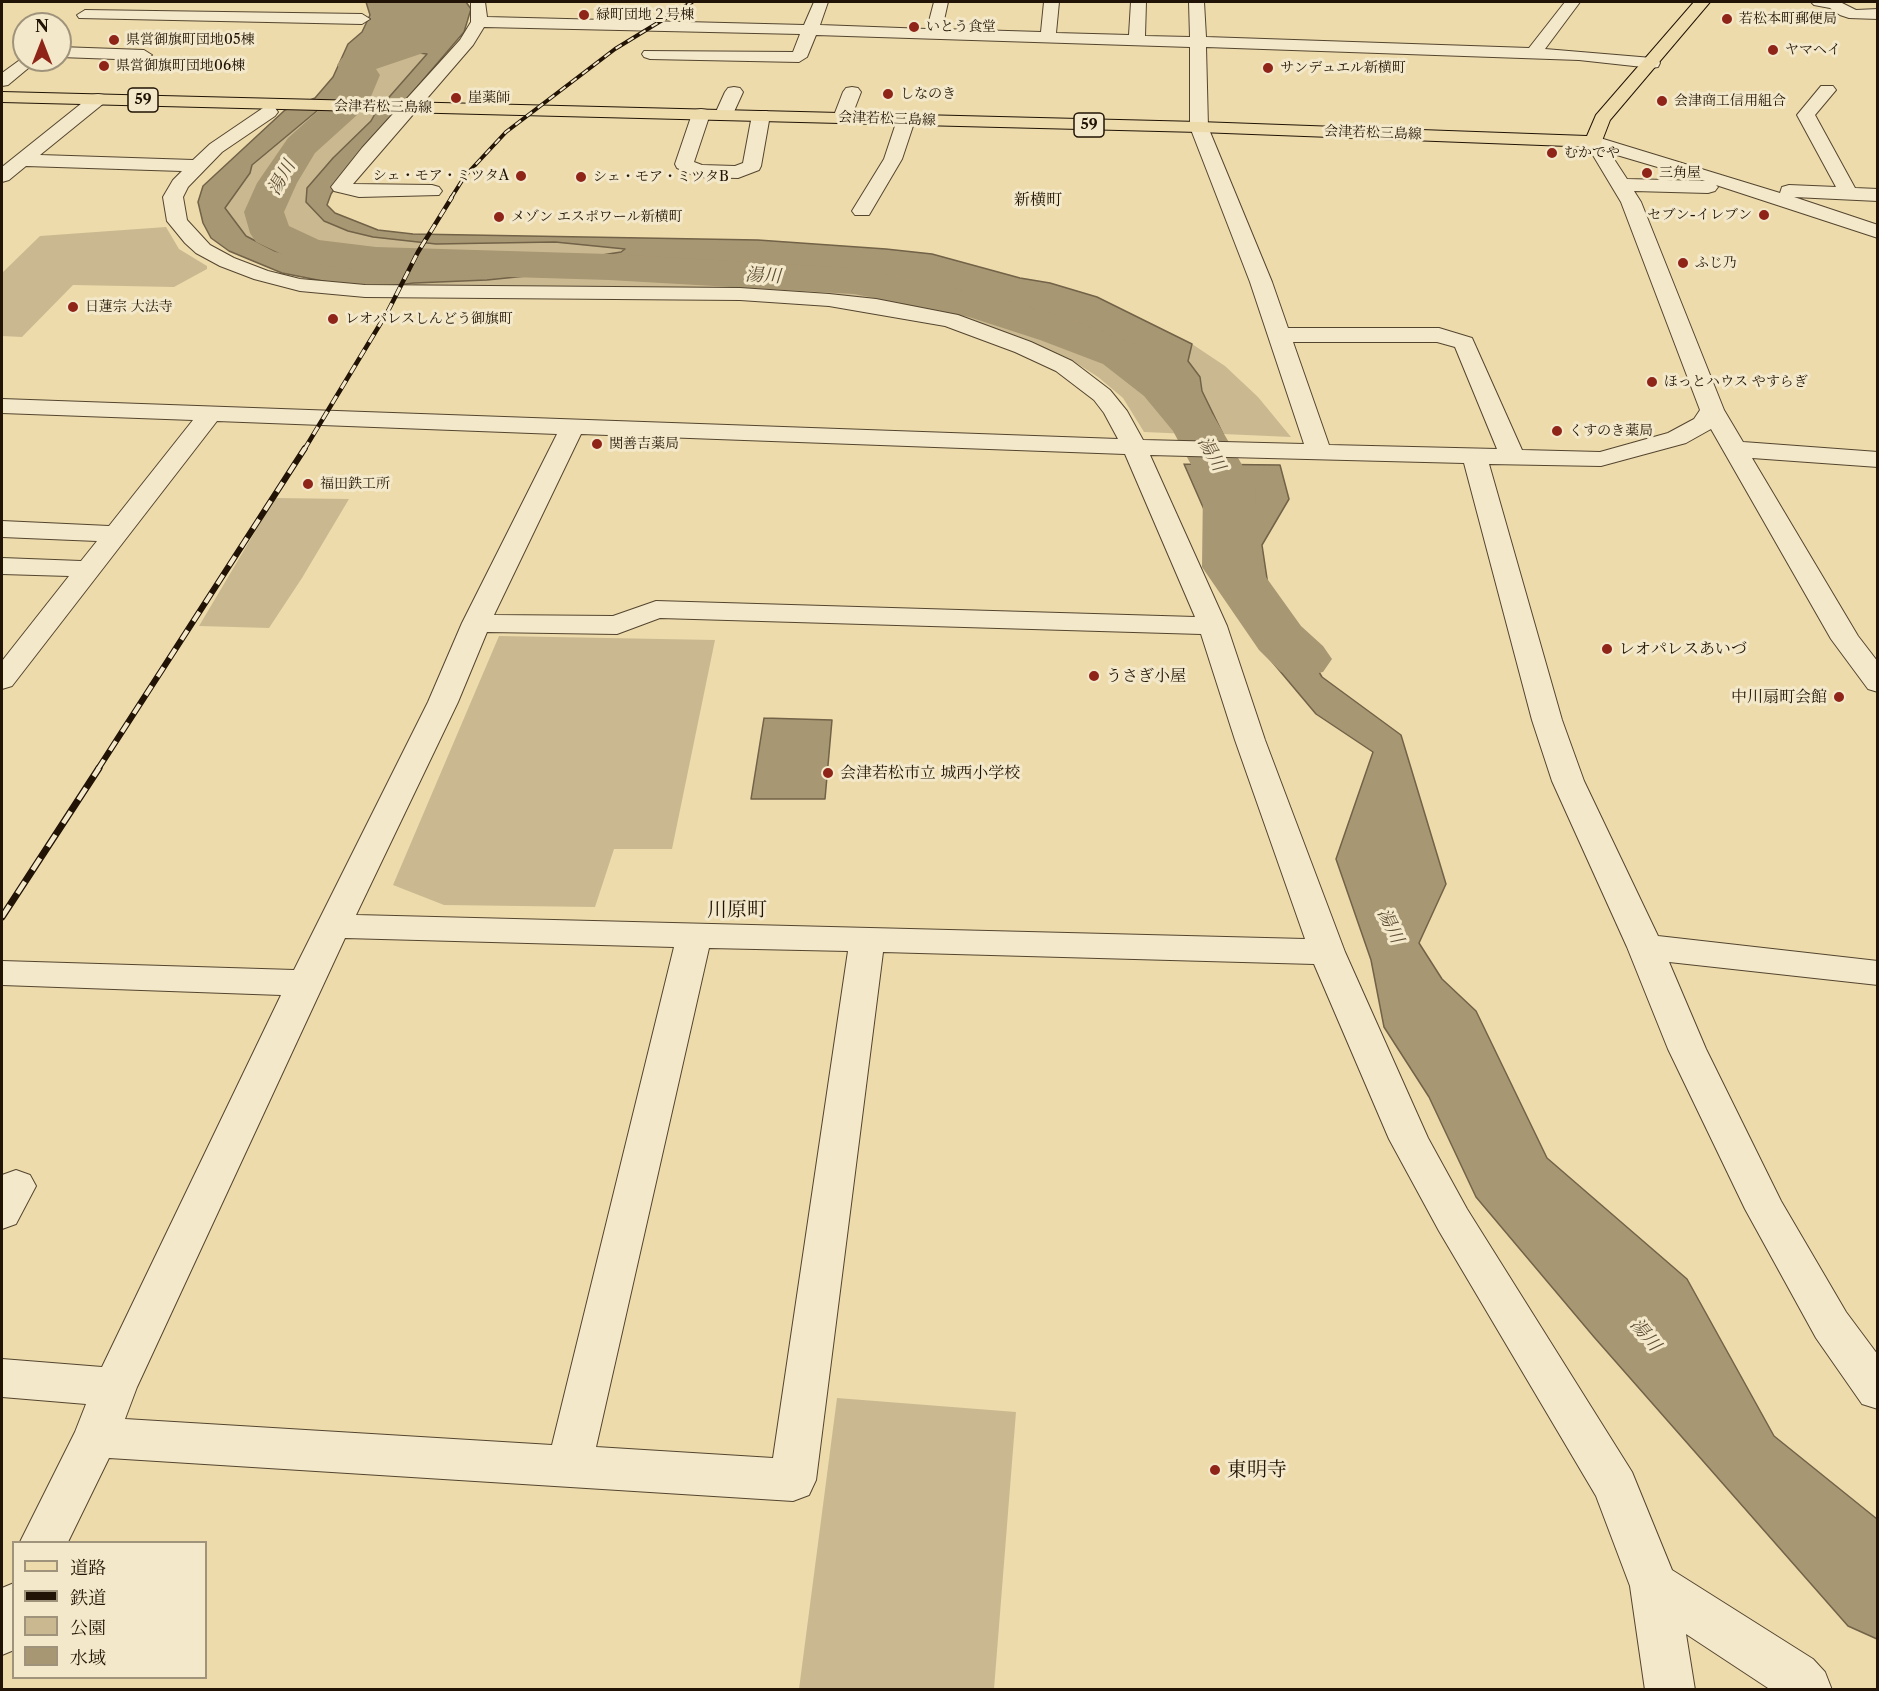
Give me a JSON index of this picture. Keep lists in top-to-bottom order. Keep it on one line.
{"streets":{"main road":["59","会津若松三島線"]},"districts":["新横町","川原町"],"water":["湯川"],"places":["緑町団地２号棟","若松本町郵便局","いとう食堂","県営御旗町団地05棟","ヤマヘイ","県営御旗町団地06棟","サンデュエル新横町","しなのき","崖薬師","会津商工信用組合","むかでや","三角屋","シェ・モア・ミツタA","シェ・モア・ミツタB","セブン-イレブン","メゾン エスポワール新横町","ふじ乃","日蓮宗 大法寺","レオパレスしんどう御旗町","ほっとハウス やすらぎ","くすのき薬局","関善吉薬局","福田鉄工所","レオパレスあいづ","うさぎ小屋","中川扇町会館","会津若松市立 城西小学校","東明寺"],"legend":["道路","鉄道","公園","水域"],"north":"top"}
